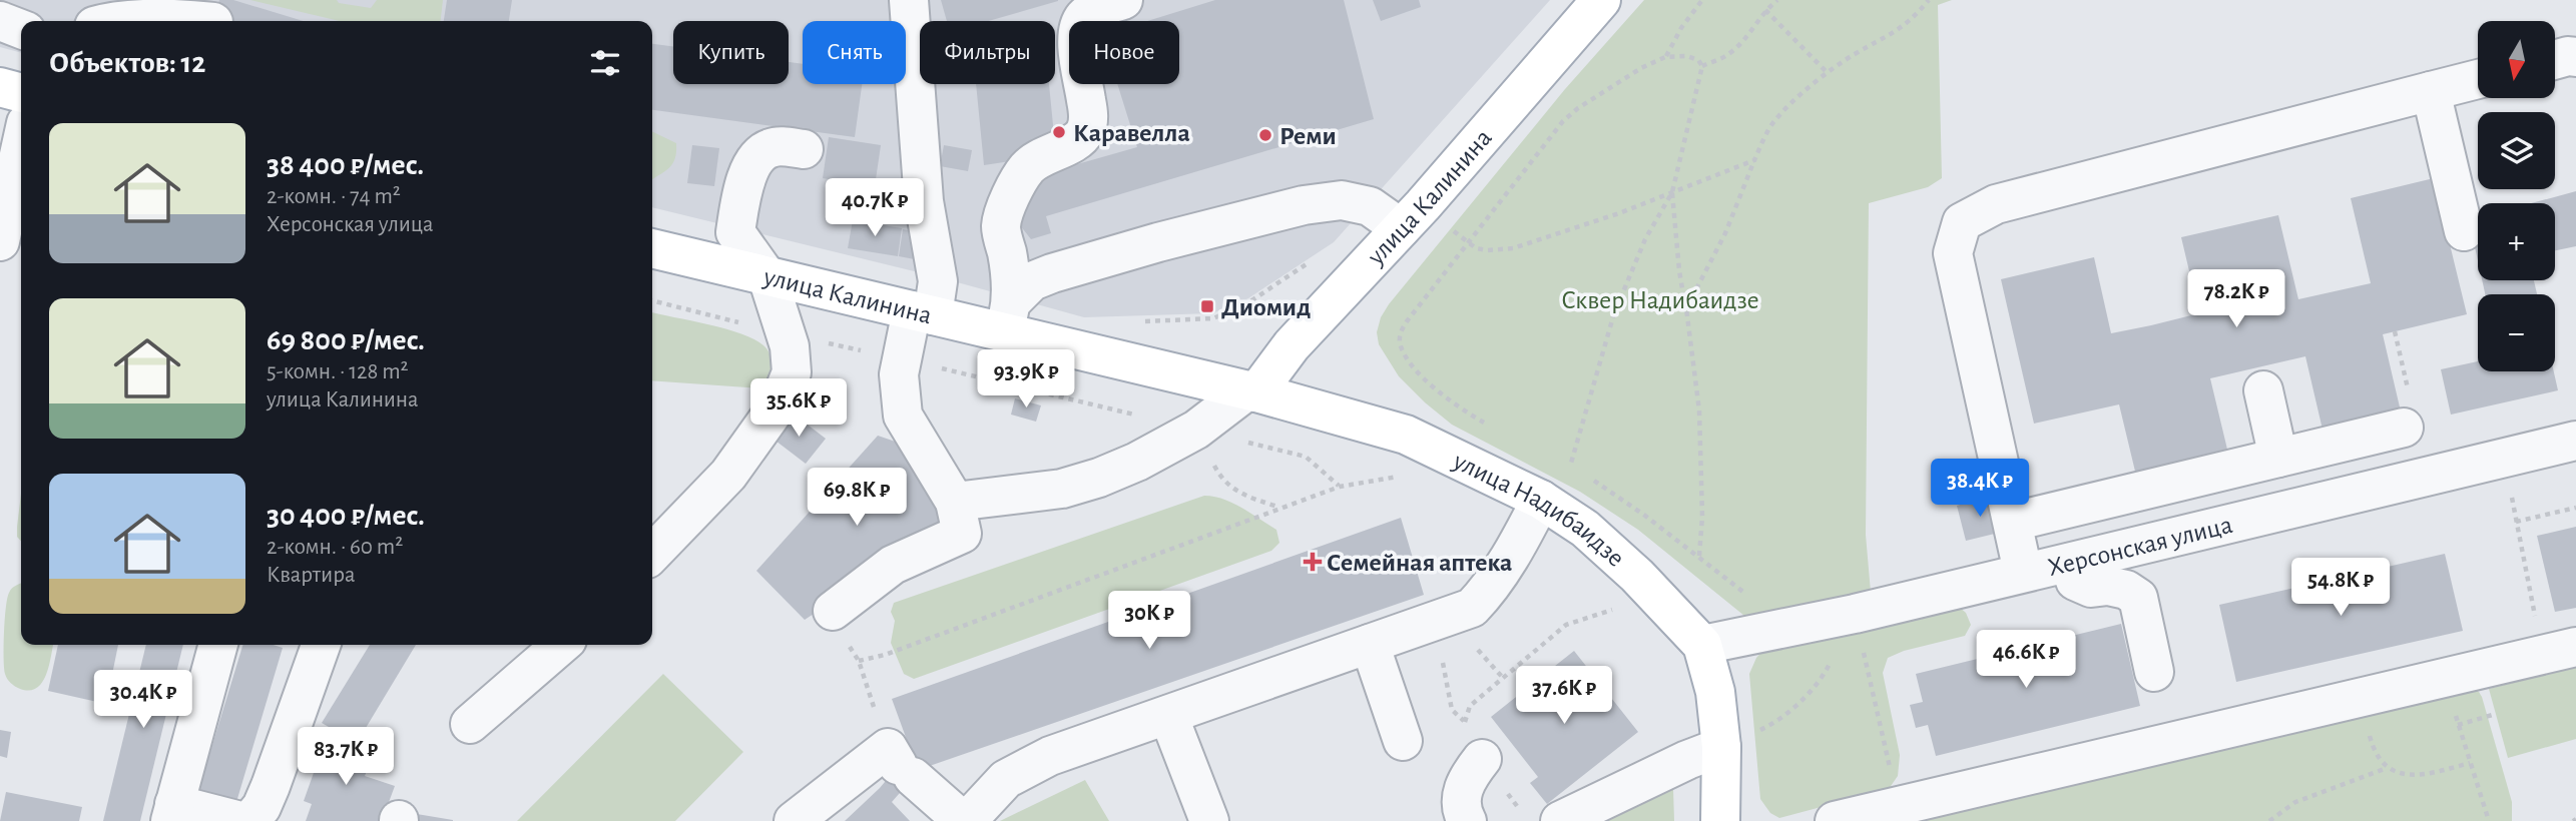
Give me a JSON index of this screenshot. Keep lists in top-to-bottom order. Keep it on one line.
{"streets":{"main road":["улица Калинина","улица Надибаидзе"],"street":["Херсонская улица"]},"crossings":[["улица Калинина","улица Надибаидзе"],["улица Надибаидзе","Херсонская улица"]],"parks":["Сквер Надибаидзе"],"places":{"other":["Каравелла","Реми"],"transit":["Диомид"],"health":["Семейная аптека"]},"north":"bottom","page":{"map_buttons":["+","−"],"chip":["Купить","Снять","Фильтры","Новое"],"heading":"Объектов: 12","list":[{"name":"38 400 ₽/мес.","note":"2-комн. · 74 m² · Херсонская улица"},{"name":"69 800 ₽/мес.","note":"5-комн. · 128 m² · улица Калинина"},{"name":"30 400 ₽/мес.","note":"2-комн. · 60 m² · Квартира"}],"price":["40.7K ₽","78.2K ₽","93.9K ₽","35.6K ₽","38.4K ₽","69.8K ₽","54.8K ₽","30K ₽","46.6K ₽","37.6K ₽","30.4K ₽","83.7K ₽"]}}
